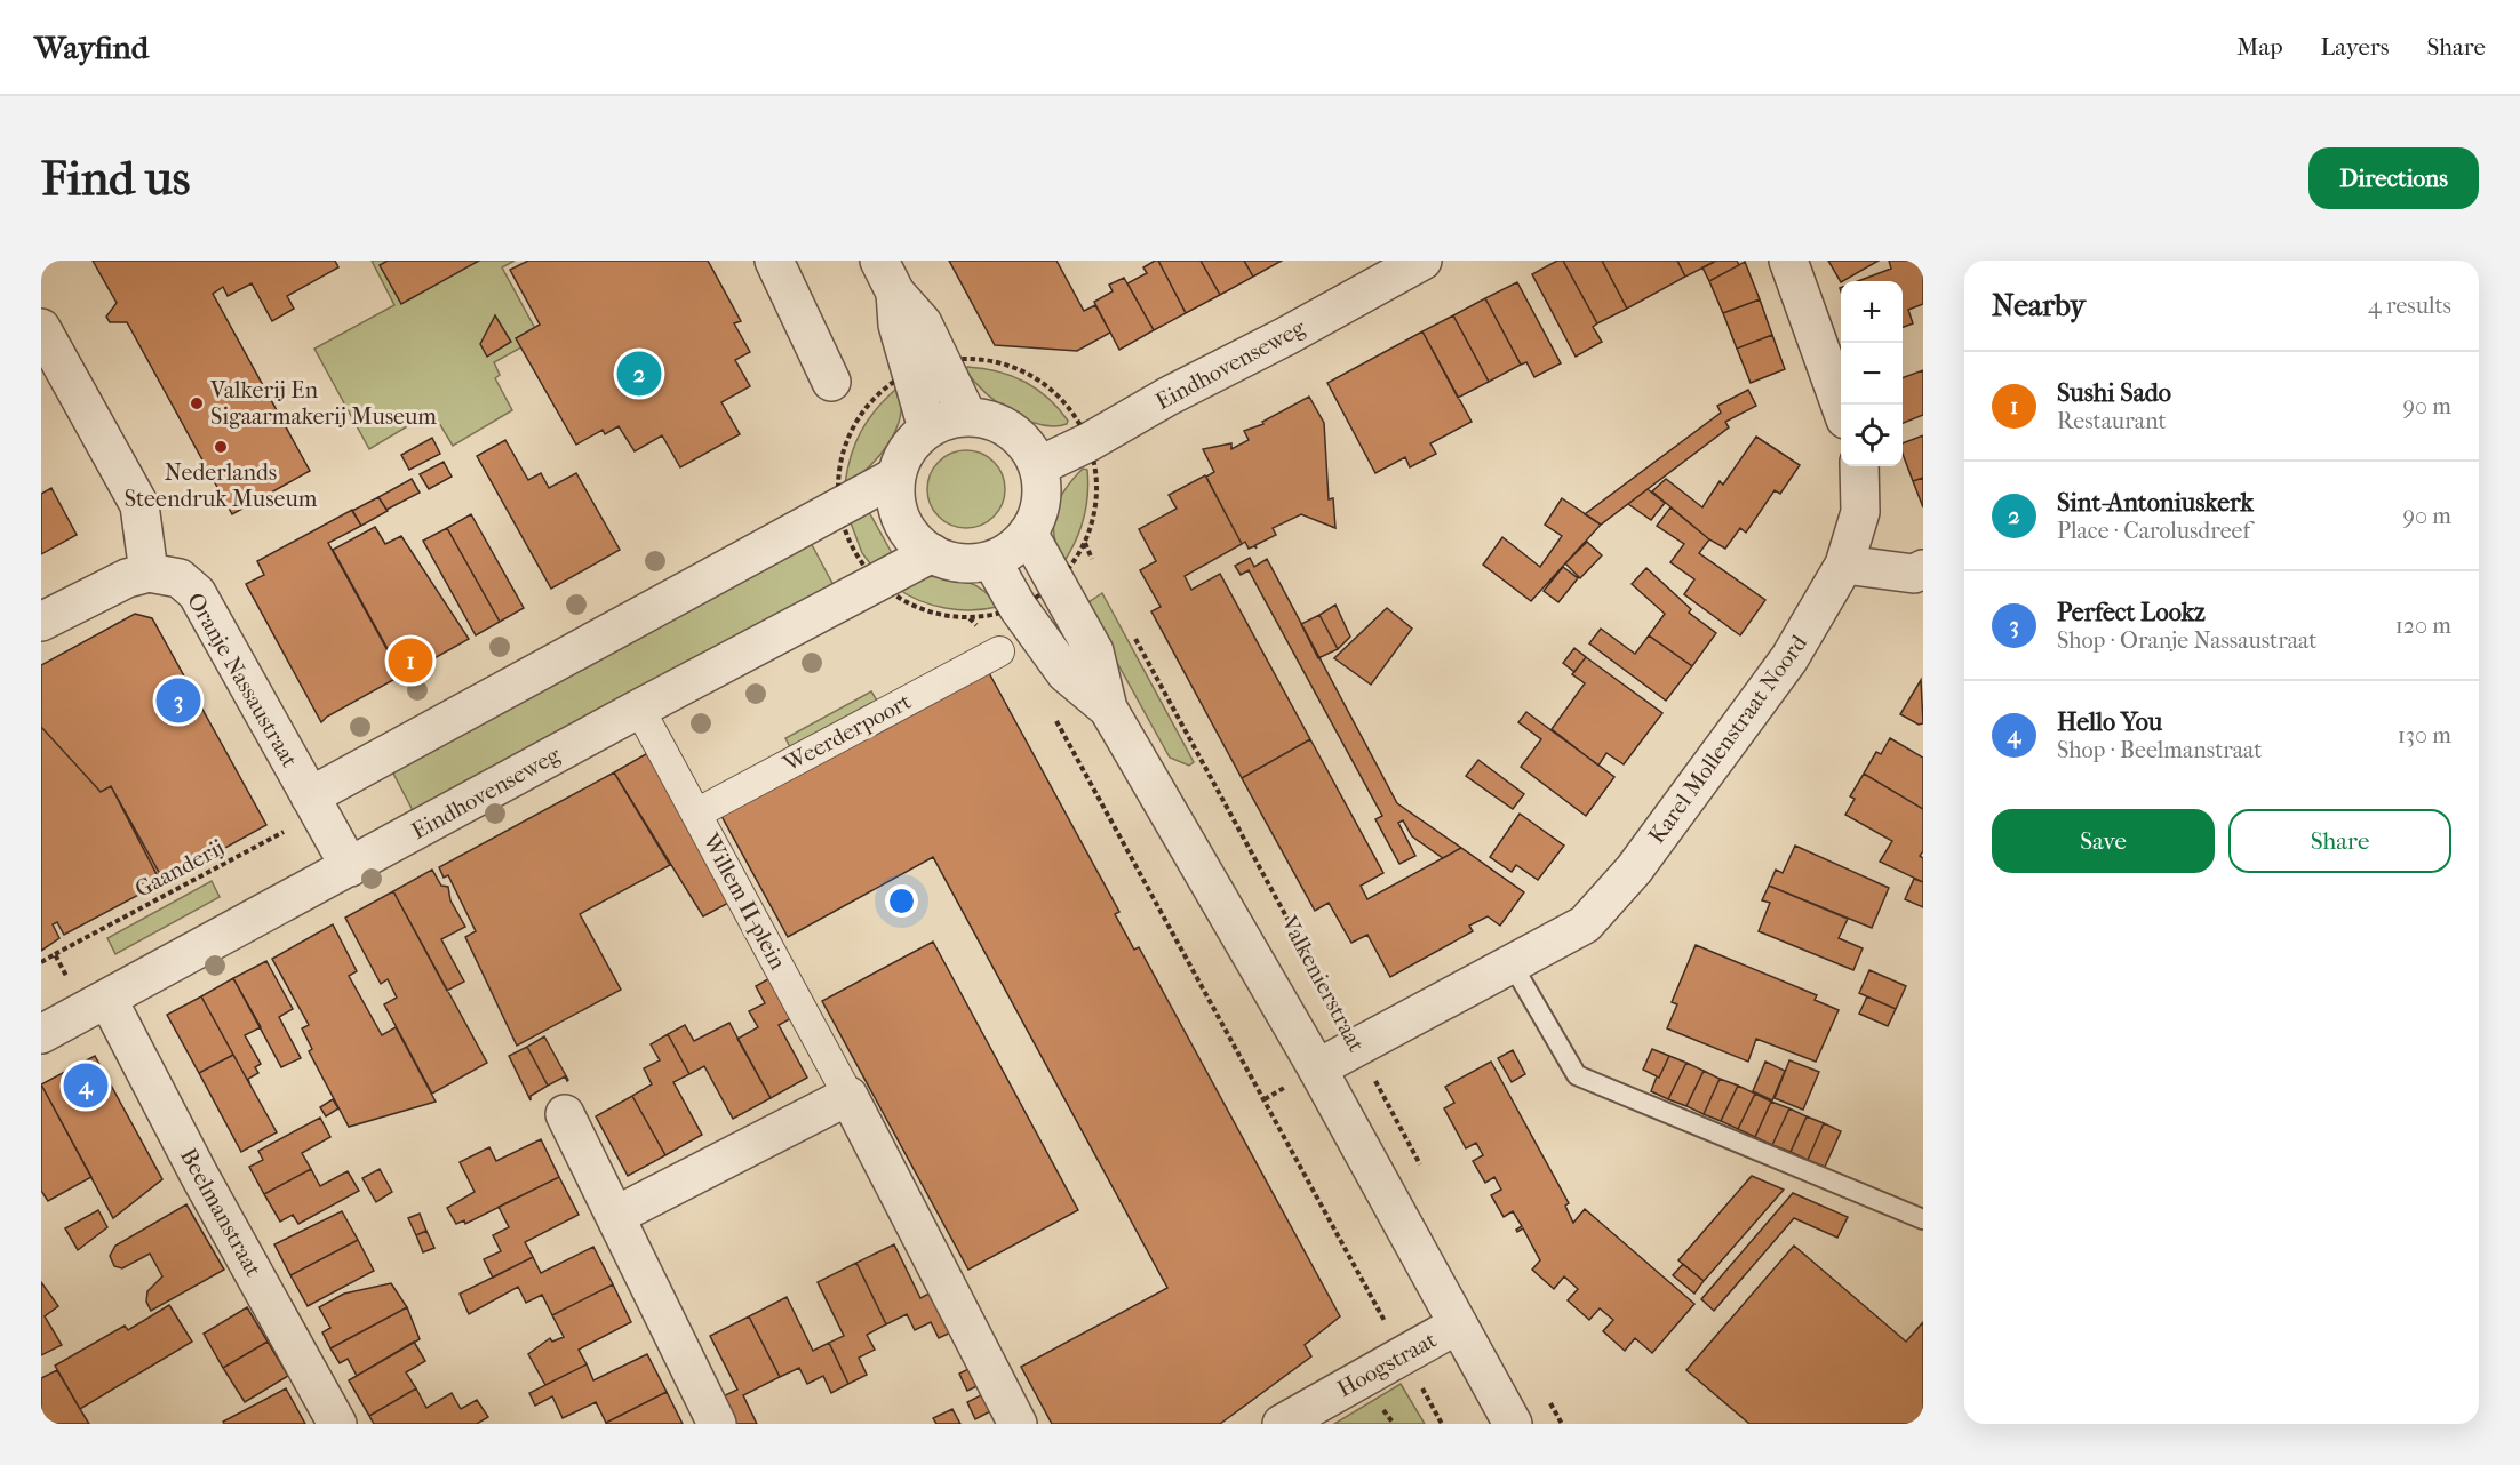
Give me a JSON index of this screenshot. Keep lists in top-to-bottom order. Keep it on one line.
{"streets":{"street":["Eindhovenseweg","Oranje Nassaustraat","Weerderpoort","Karel Mollenstraat Noord","Willem II-plein","Valkenierstraat","Beelmanstraat","Hoogstraat"],"path":["Gaanderij"]},"crossings":[["Eindhovenseweg","Oranje Nassaustraat"],["Eindhovenseweg","Willem II-plein"],["Eindhovenseweg","Valkenierstraat"],["Eindhovenseweg","Beelmanstraat"],["Oranje Nassaustraat","Gaanderij"],["Weerderpoort","Willem II-plein"],["Karel Mollenstraat Noord","Valkenierstraat"],["Valkenierstraat","Hoogstraat"]],"places":["Valkerij En Sigaarmakerij Museum","Nederlands Steendruk Museum"],"page":{"header":"Wayfind","nav":["Map","Layers","Share"],"buttons":["Directions",["Save","Share"]],"title":"Find us","heading":["Nearby","4 results"],"map_buttons":["+","−"],"pins":["2","1","3","4"],"list":[{"mark":"1","name":"Sushi Sado","note":"Restaurant","value":"90 m"},{"mark":"2","name":"Sint-Antoniuskerk","note":"Place · Carolusdreef","value":"90 m"},{"mark":"3","name":"Perfect Lookz","note":"Shop · Oranje Nassaustraat","value":"120 m"},{"mark":"4","name":"Hello You","note":"Shop · Beelmanstraat","value":"130 m"}]}}
